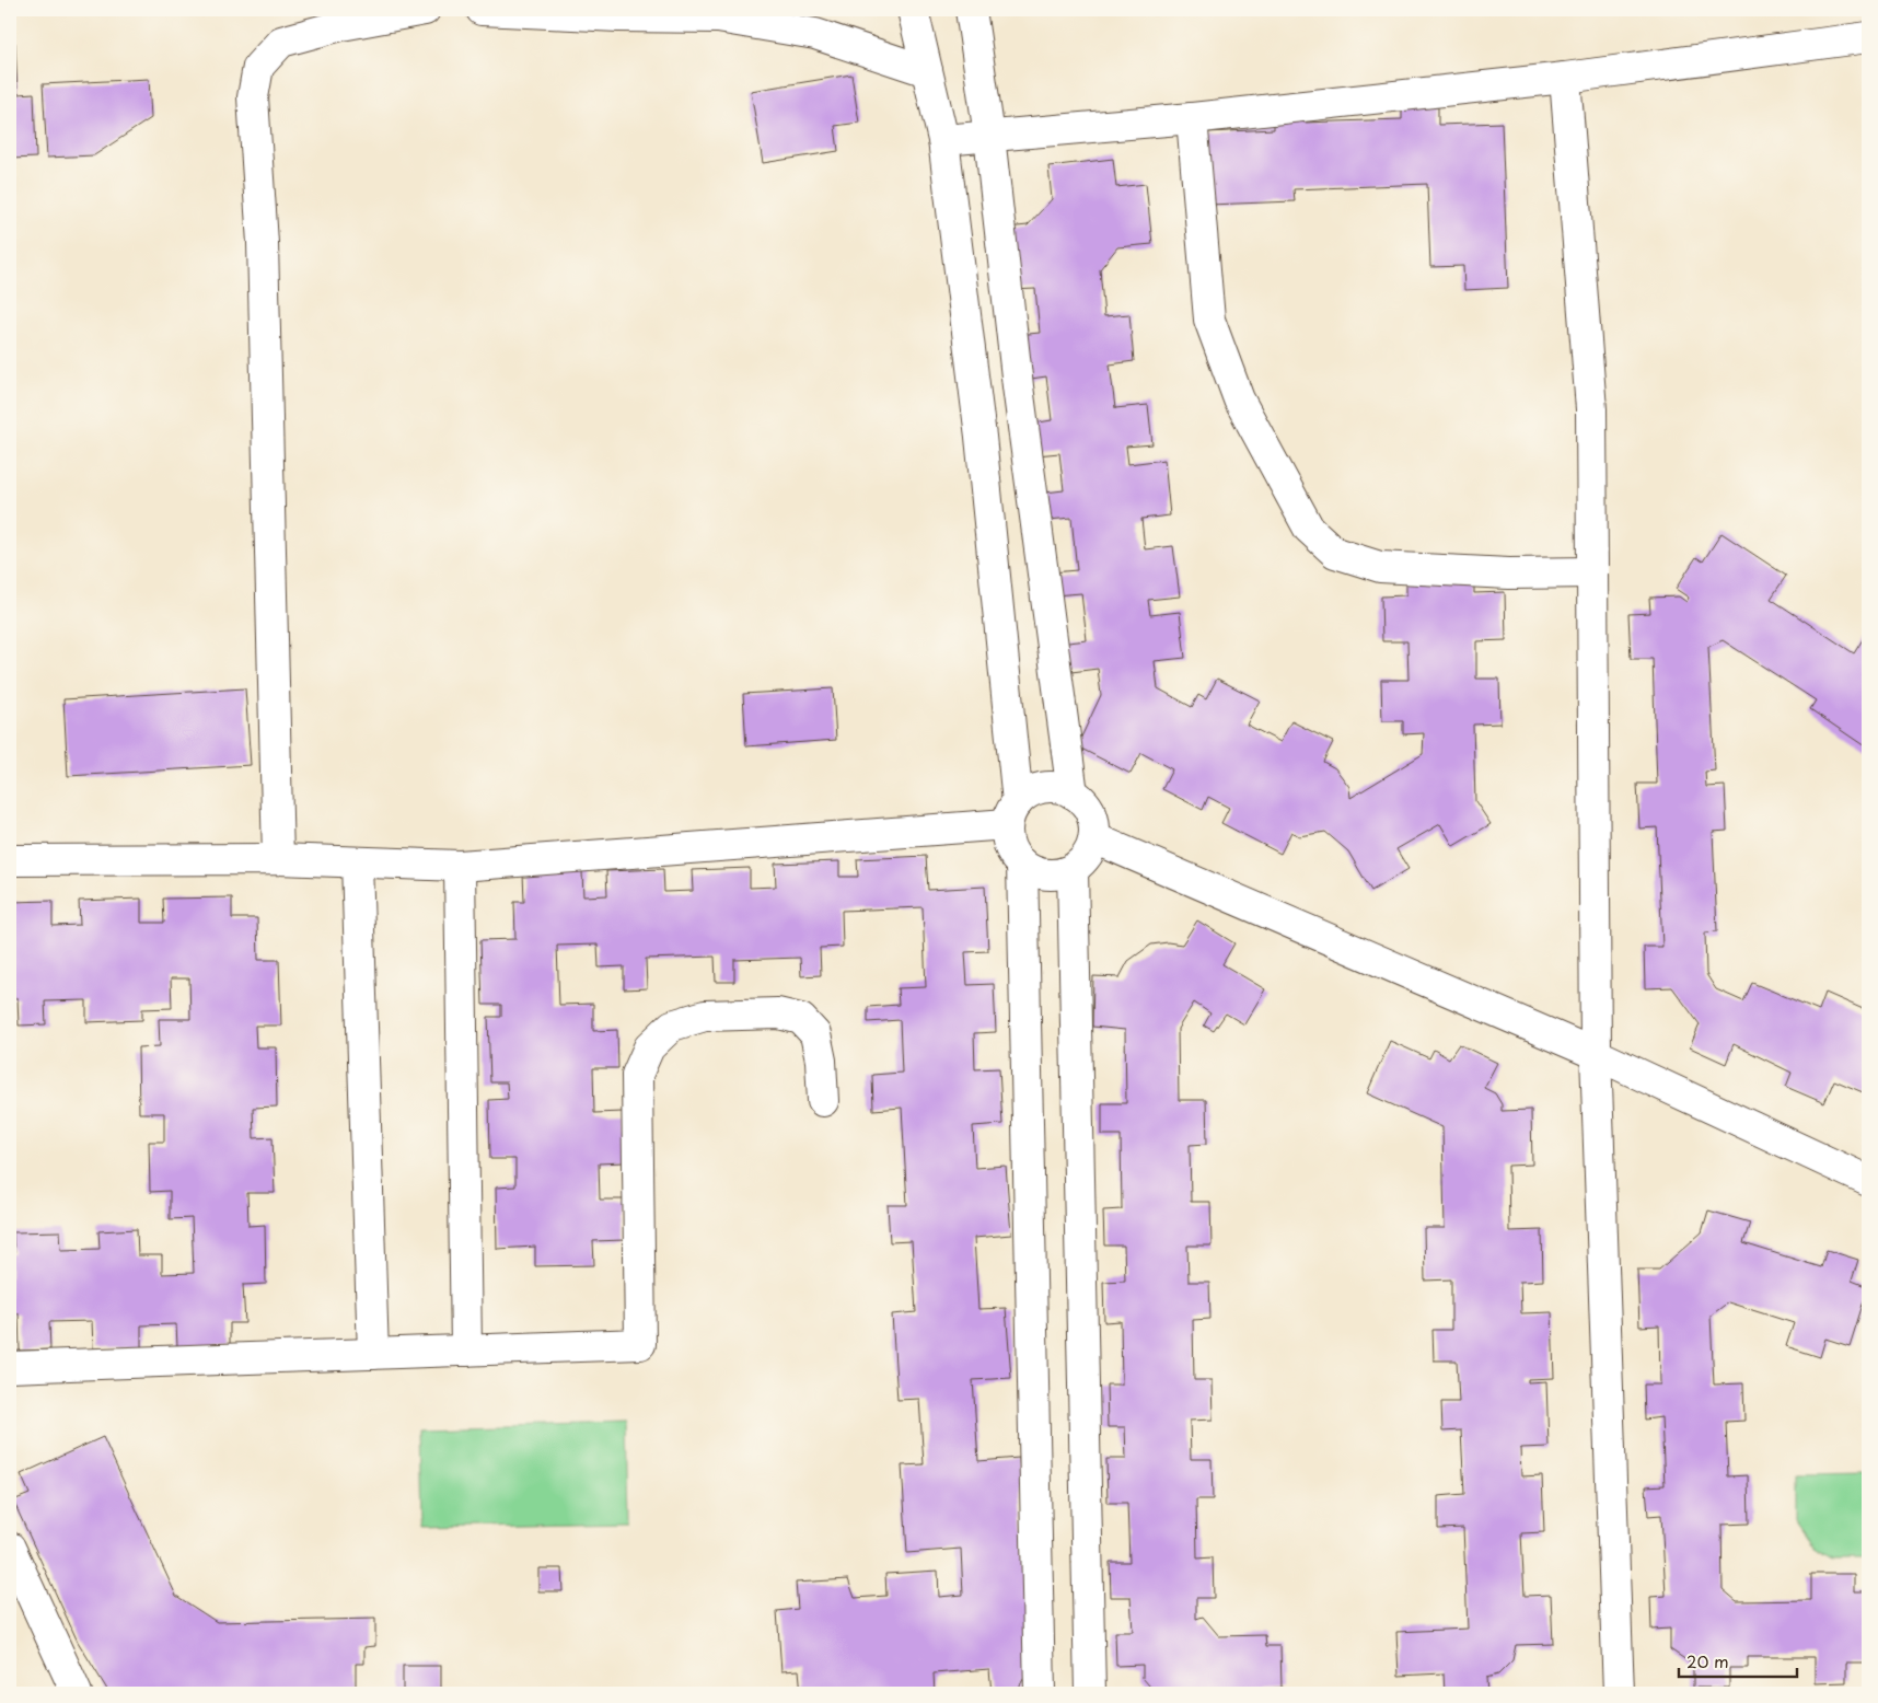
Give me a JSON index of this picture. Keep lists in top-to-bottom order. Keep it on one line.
{"scale_bar":"20 m"}
